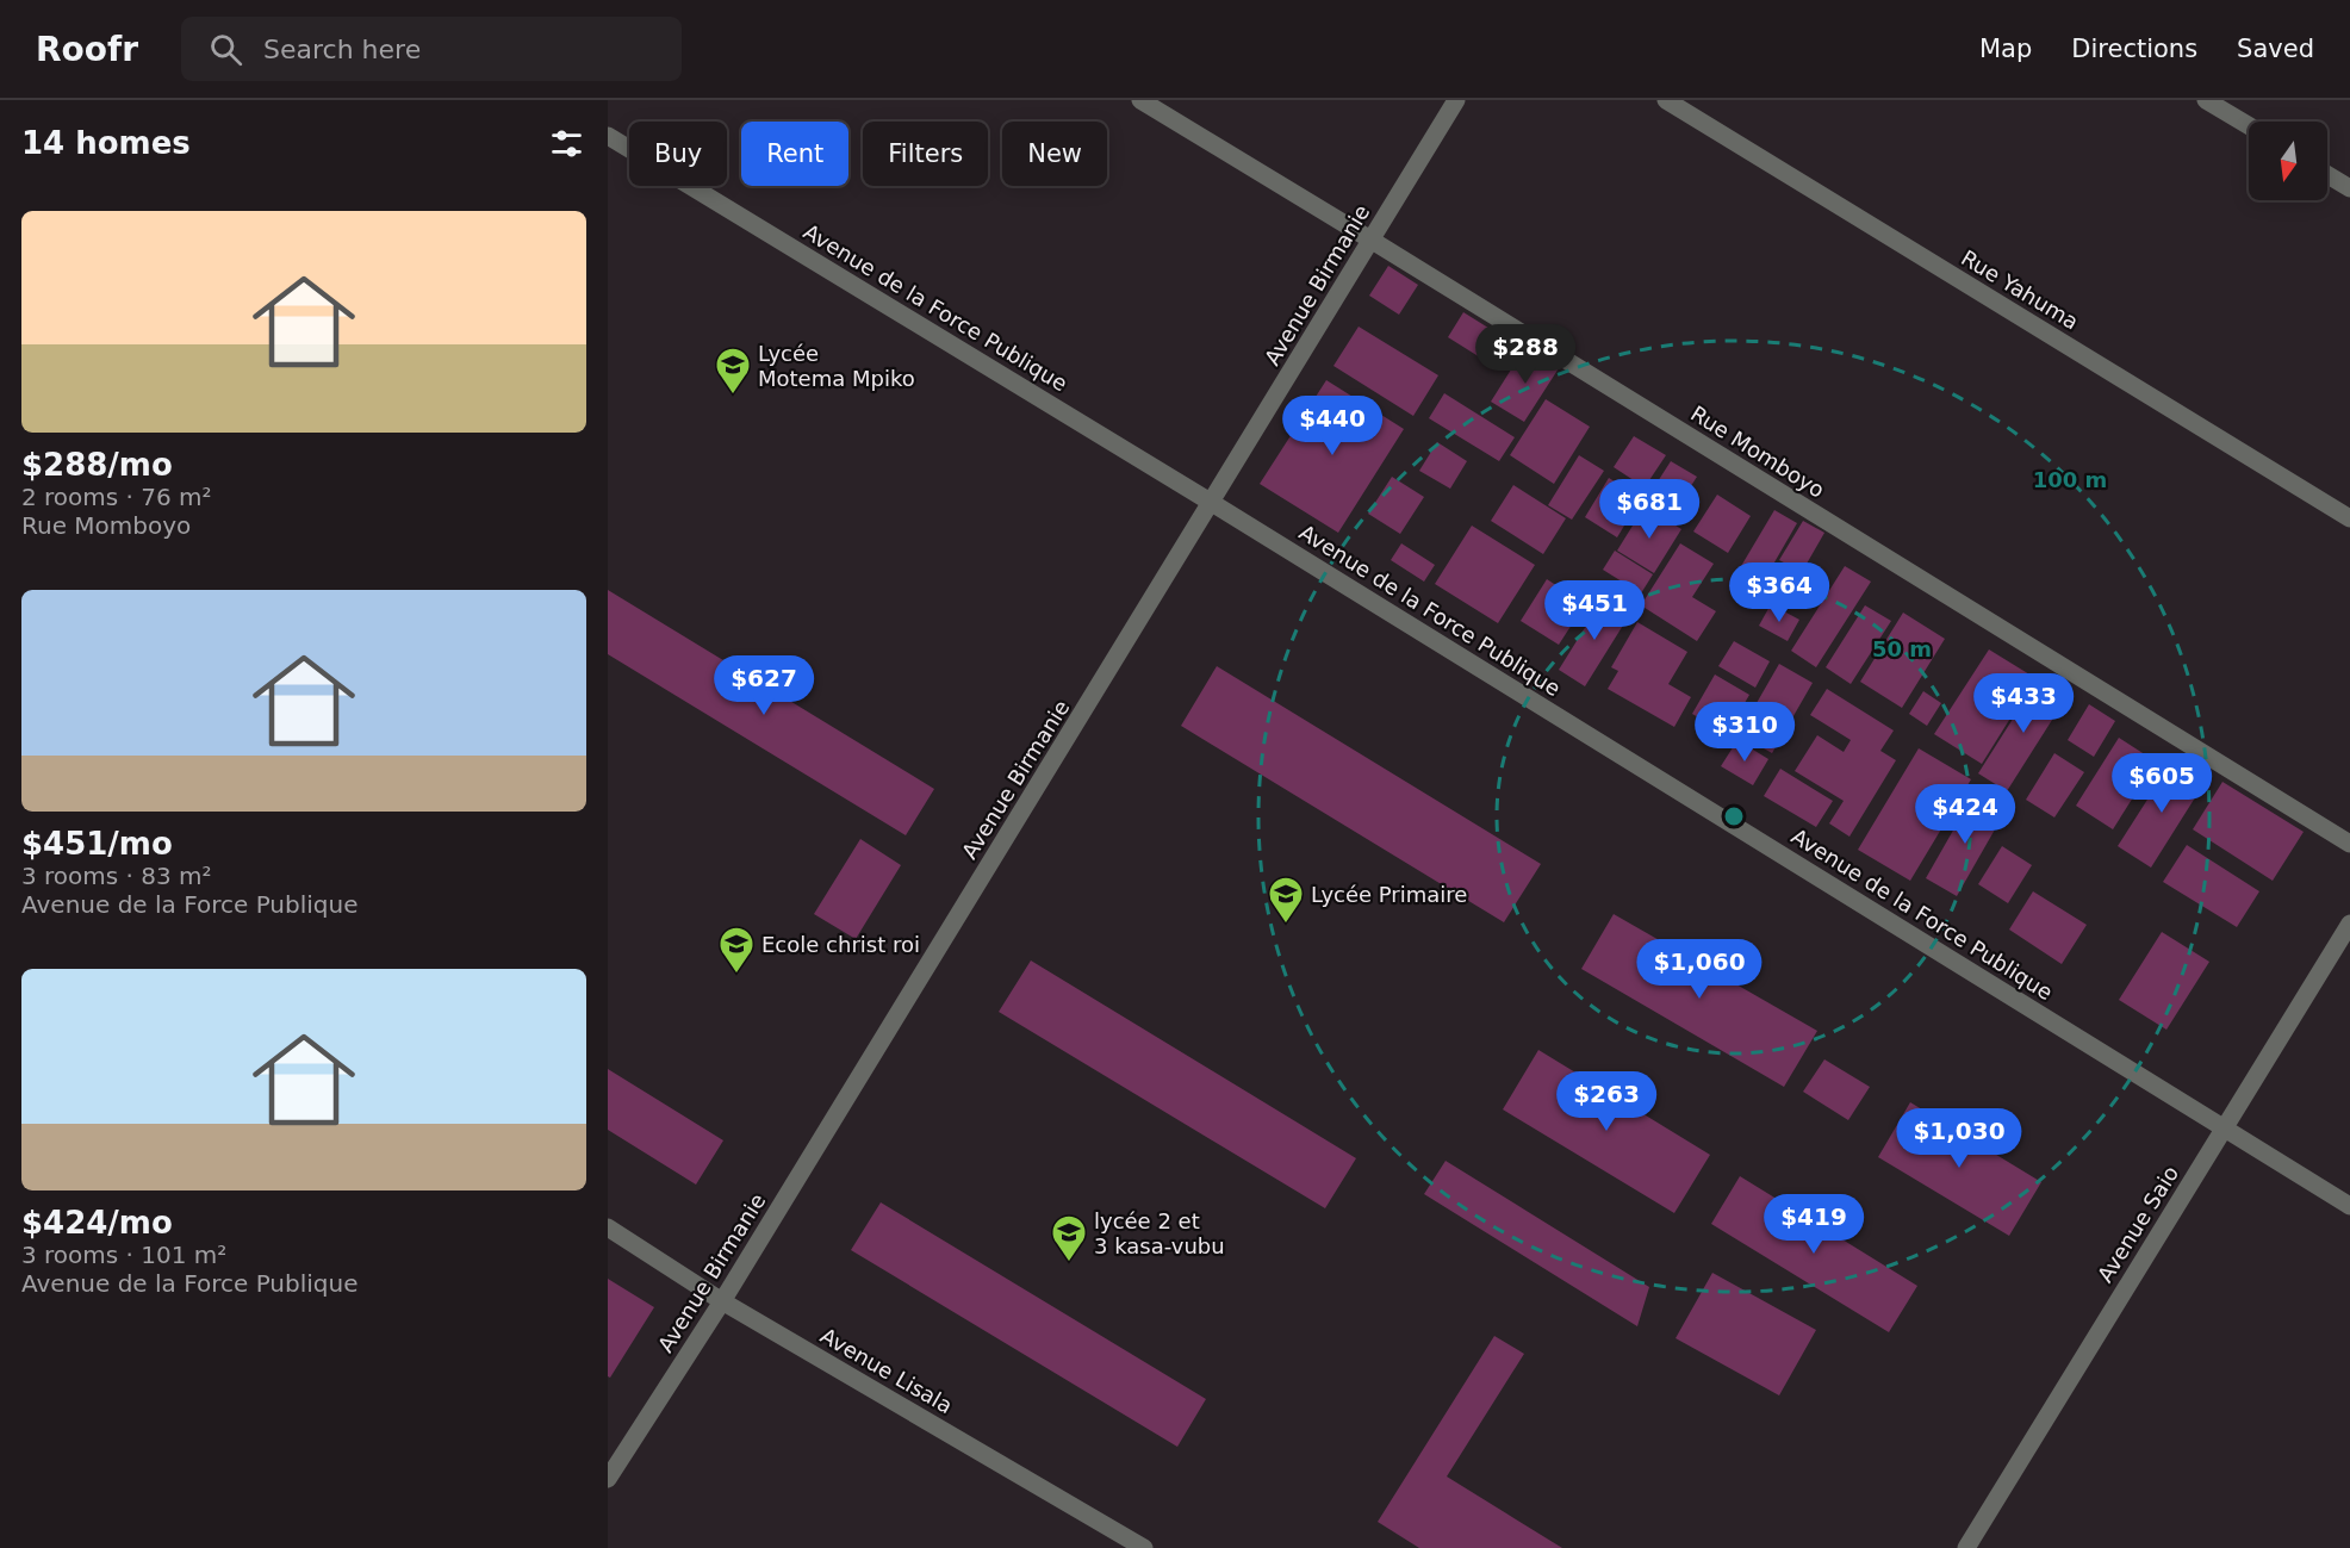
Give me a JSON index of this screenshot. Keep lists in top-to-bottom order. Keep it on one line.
{"streets":{"street":["Avenue Birmanie","Rue Yahuma","Avenue de la Force Publique","Rue Momboyo","Avenue Saio","Avenue Lisala"]},"crossings":[["Avenue Birmanie","Avenue de la Force Publique"],["Avenue Birmanie","Rue Momboyo"],["Avenue Birmanie","Avenue Lisala"],["Avenue de la Force Publique","Avenue Saio"]],"places":{"school or university":["Lycée Motema Mpiko","Lycée Primaire","Ecole christ roi","lycée 2 et 3 kasa-vubu"]},"north":"bottom","page":{"header":"Roofr","search":"Search here","nav":["Map","Directions","Saved"],"heading":"14 homes","chip":["Buy","Rent","Filters","New"],"list":[{"name":"$288/mo","note":"2 rooms · 76 m² · Rue Momboyo"},{"name":"$451/mo","note":"3 rooms · 83 m² · Avenue de la Force Publique"},{"name":"$424/mo","note":"3 rooms · 101 m² · Avenue de la Force Publique"}],"price":["$288","$440","$681","$364","$451","$627","$433","$310","$605","$424","$1,060","$263","$1,030","$419"]},"rings":["100 m","50 m"]}
